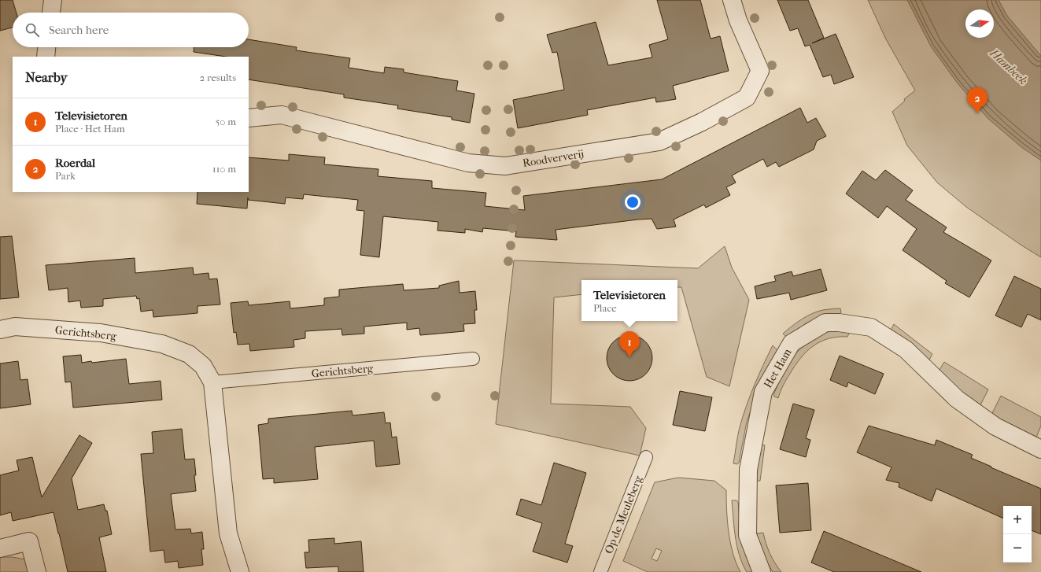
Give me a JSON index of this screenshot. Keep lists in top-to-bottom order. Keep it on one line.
{"streets":{"street":["Roodververij","Gerichtsberg","Het Ham"],"lane":["Op de Meuleberg"]},"water":["Hambeek"],"north":"right","page":{"search":"Search here","heading":["Nearby","2 results"],"pins":["2","1"],"list":[{"mark":"1","name":"Televisietoren","note":"Place · Het Ham","value":"50 m"},{"mark":"2","name":"Roerdal","note":"Park","value":"110 m"}],"popup":["Televisietoren","Place"],"map_buttons":["+","−"]}}
